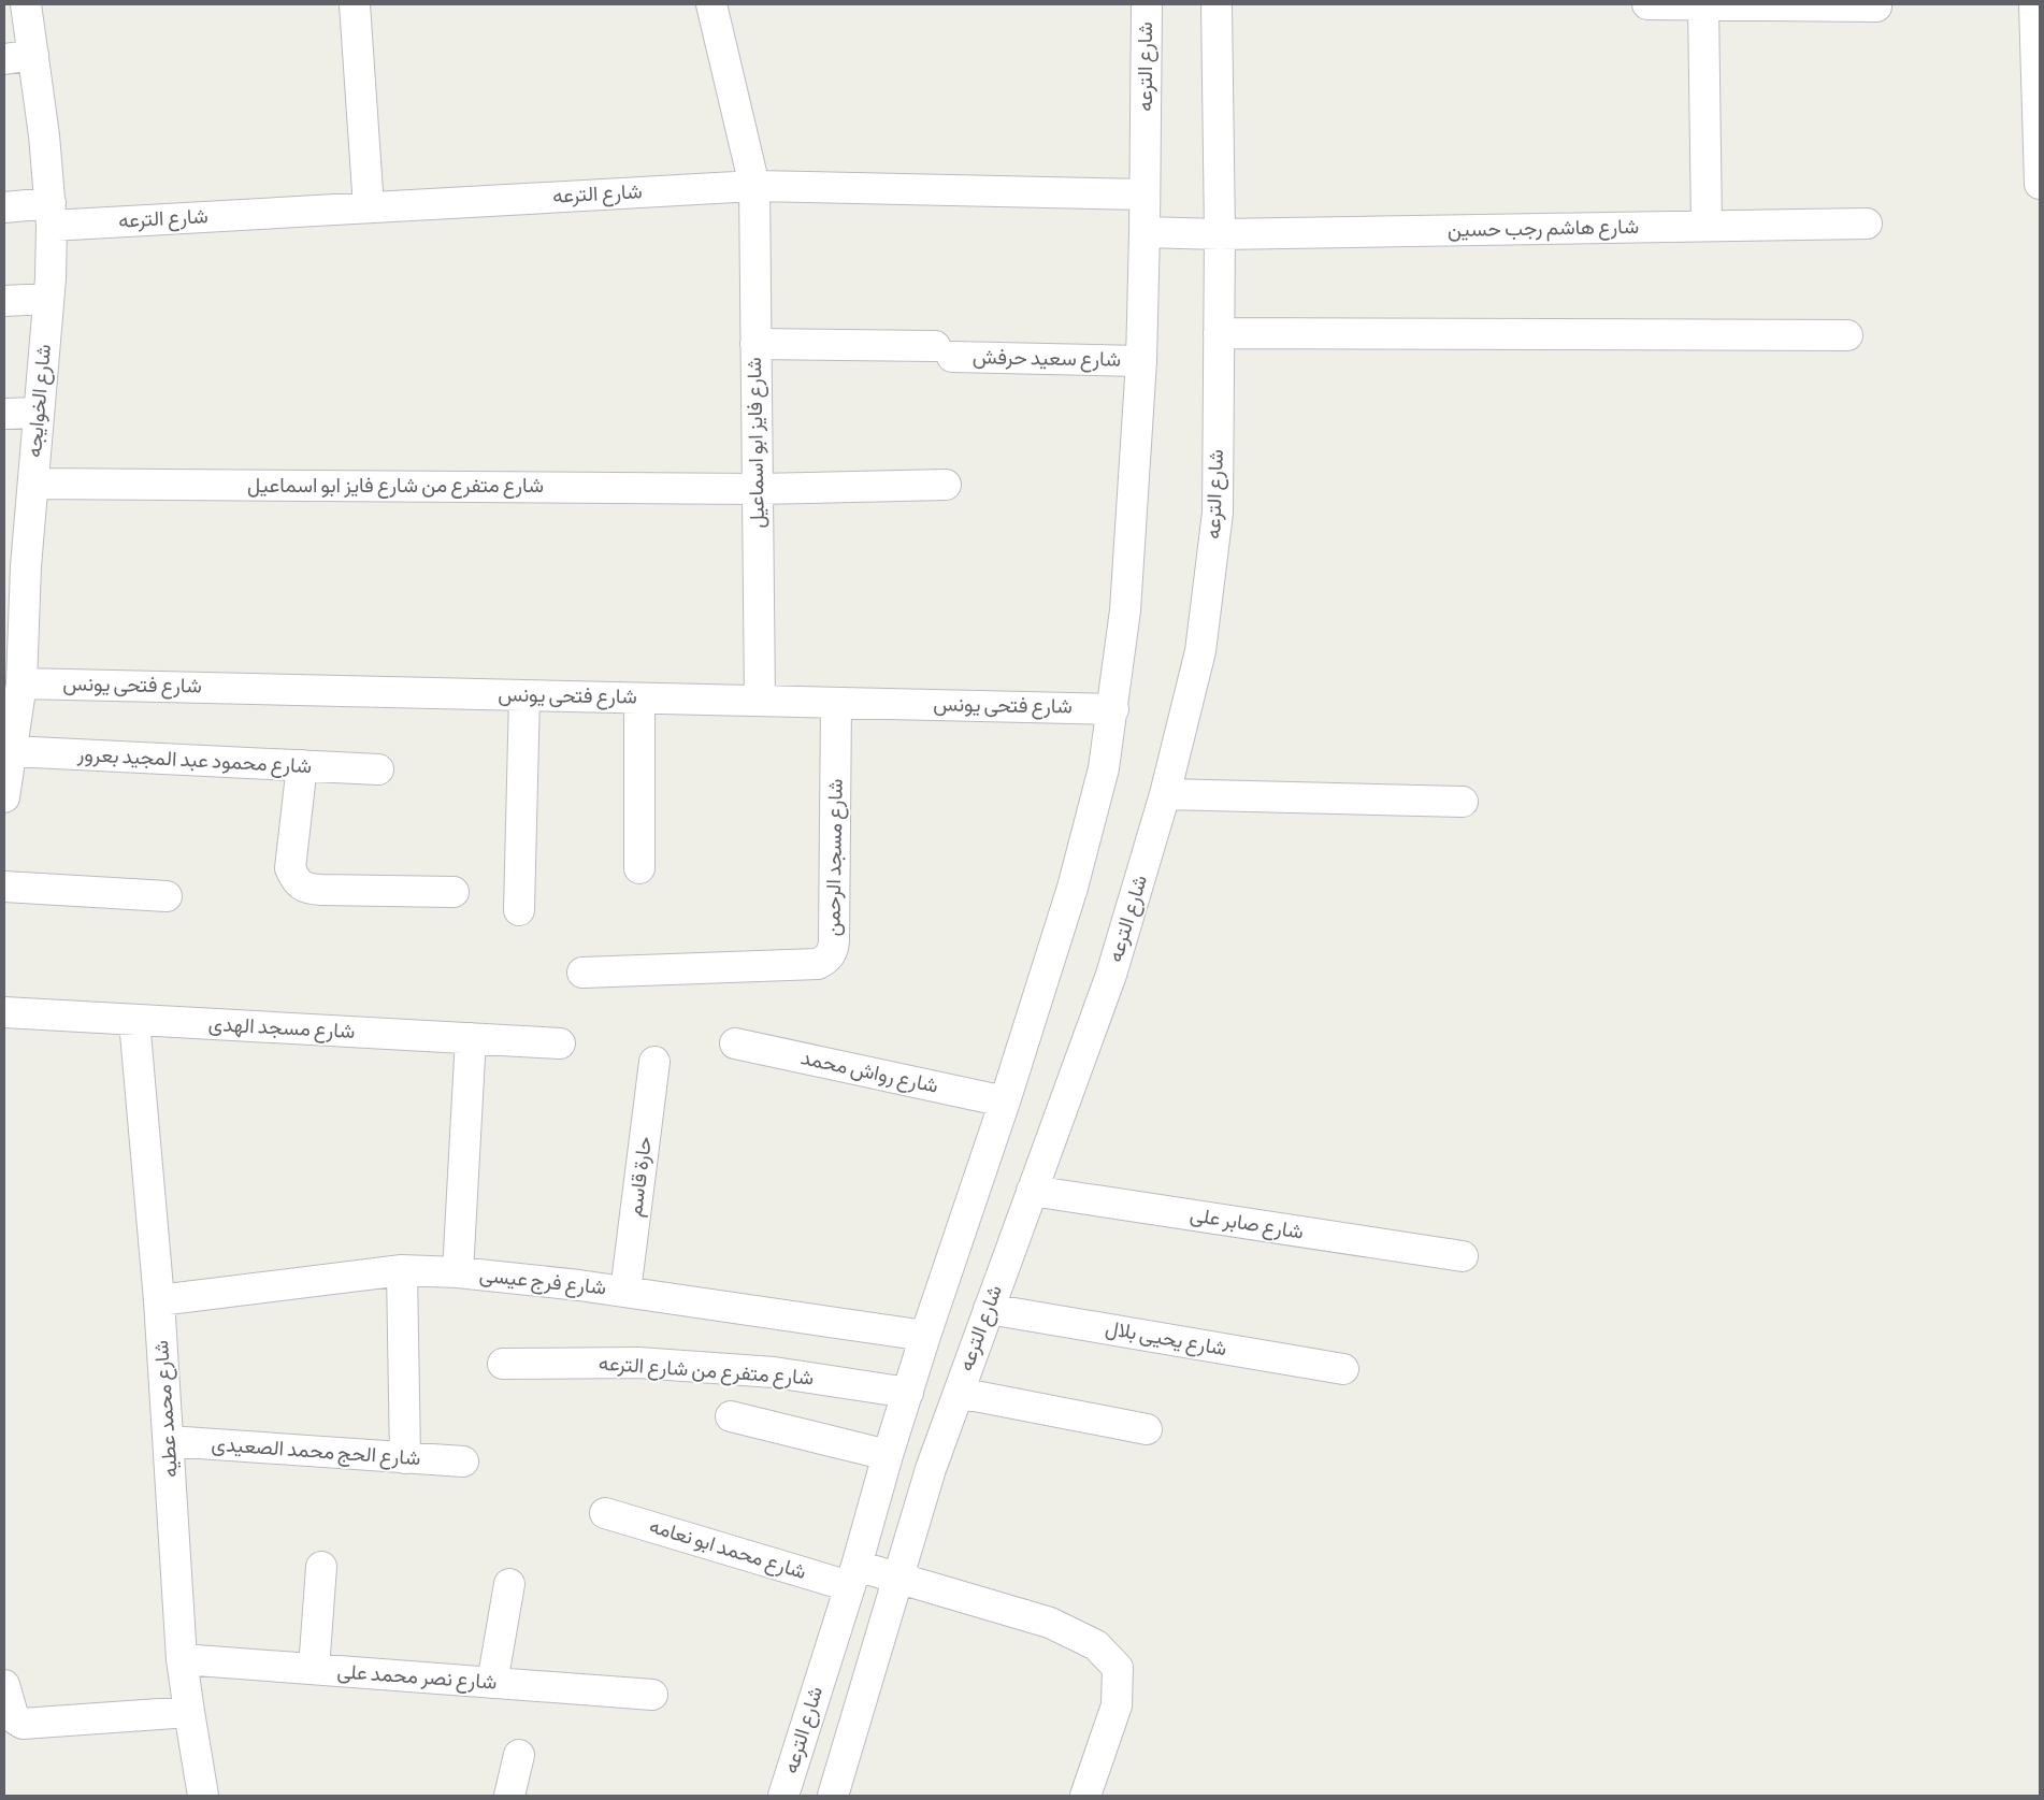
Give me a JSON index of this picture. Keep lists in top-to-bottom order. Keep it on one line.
{"streets":{"street":["شارع الترعه","شارع هاشم رجب حسين","شارع سعيد حرفش","شارع الخوايجه","شارع فايز ابو اسماعيل","شارع متفرع من شارع فايز ابو اسماعيل","شارع فتحى يونس","شارع محمود عبد المجيد بعرور","شارع مسجد الرحمن","شارع مسجد الهدى","شارع رواش محمد","حارة قاسم","شارع صابر على","شارع فرج عيسى","شارع يحيى بلال","شارع متفرع من شارع الترعه","شارع محمد عطيه","شارع الحج محمد الصعيدى","شارع محمد ابو نعامه","شارع نصر محمد على"]},"crossings":[["شارع الترعه","شارع هاشم رجب حسين"],["شارع الترعه","شارع سعيد حرفش"],["شارع الترعه","شارع الخوايجه"],["شارع الترعه","شارع فايز ابو اسماعيل"],["شارع الترعه","شارع فتحى يونس"],["شارع الترعه","شارع رواش محمد"],["شارع الترعه","شارع صابر على"],["شارع الترعه","شارع فرج عيسى"],["شارع الترعه","شارع يحيى بلال"],["شارع الترعه","شارع متفرع من شارع الترعه"],["شارع الترعه","شارع محمد ابو نعامه"],["شارع سعيد حرفش","شارع فايز ابو اسماعيل"],["شارع الخوايجه","شارع متفرع من شارع فايز ابو اسماعيل"],["شارع الخوايجه","شارع فتحى يونس"],["شارع الخوايجه","شارع محمود عبد المجيد بعرور"],["شارع فايز ابو اسماعيل","شارع متفرع من شارع فايز ابو اسماعيل"],["شارع فايز ابو اسماعيل","شارع فتحى يونس"],["شارع فتحى يونس","شارع مسجد الرحمن"],["شارع مسجد الهدى","شارع محمد عطيه"],["حارة قاسم","شارع فرج عيسى"],["شارع فرج عيسى","شارع محمد عطيه"],["شارع محمد عطيه","شارع الحج محمد الصعيدى"],["شارع محمد عطيه","شارع نصر محمد على"]]}
